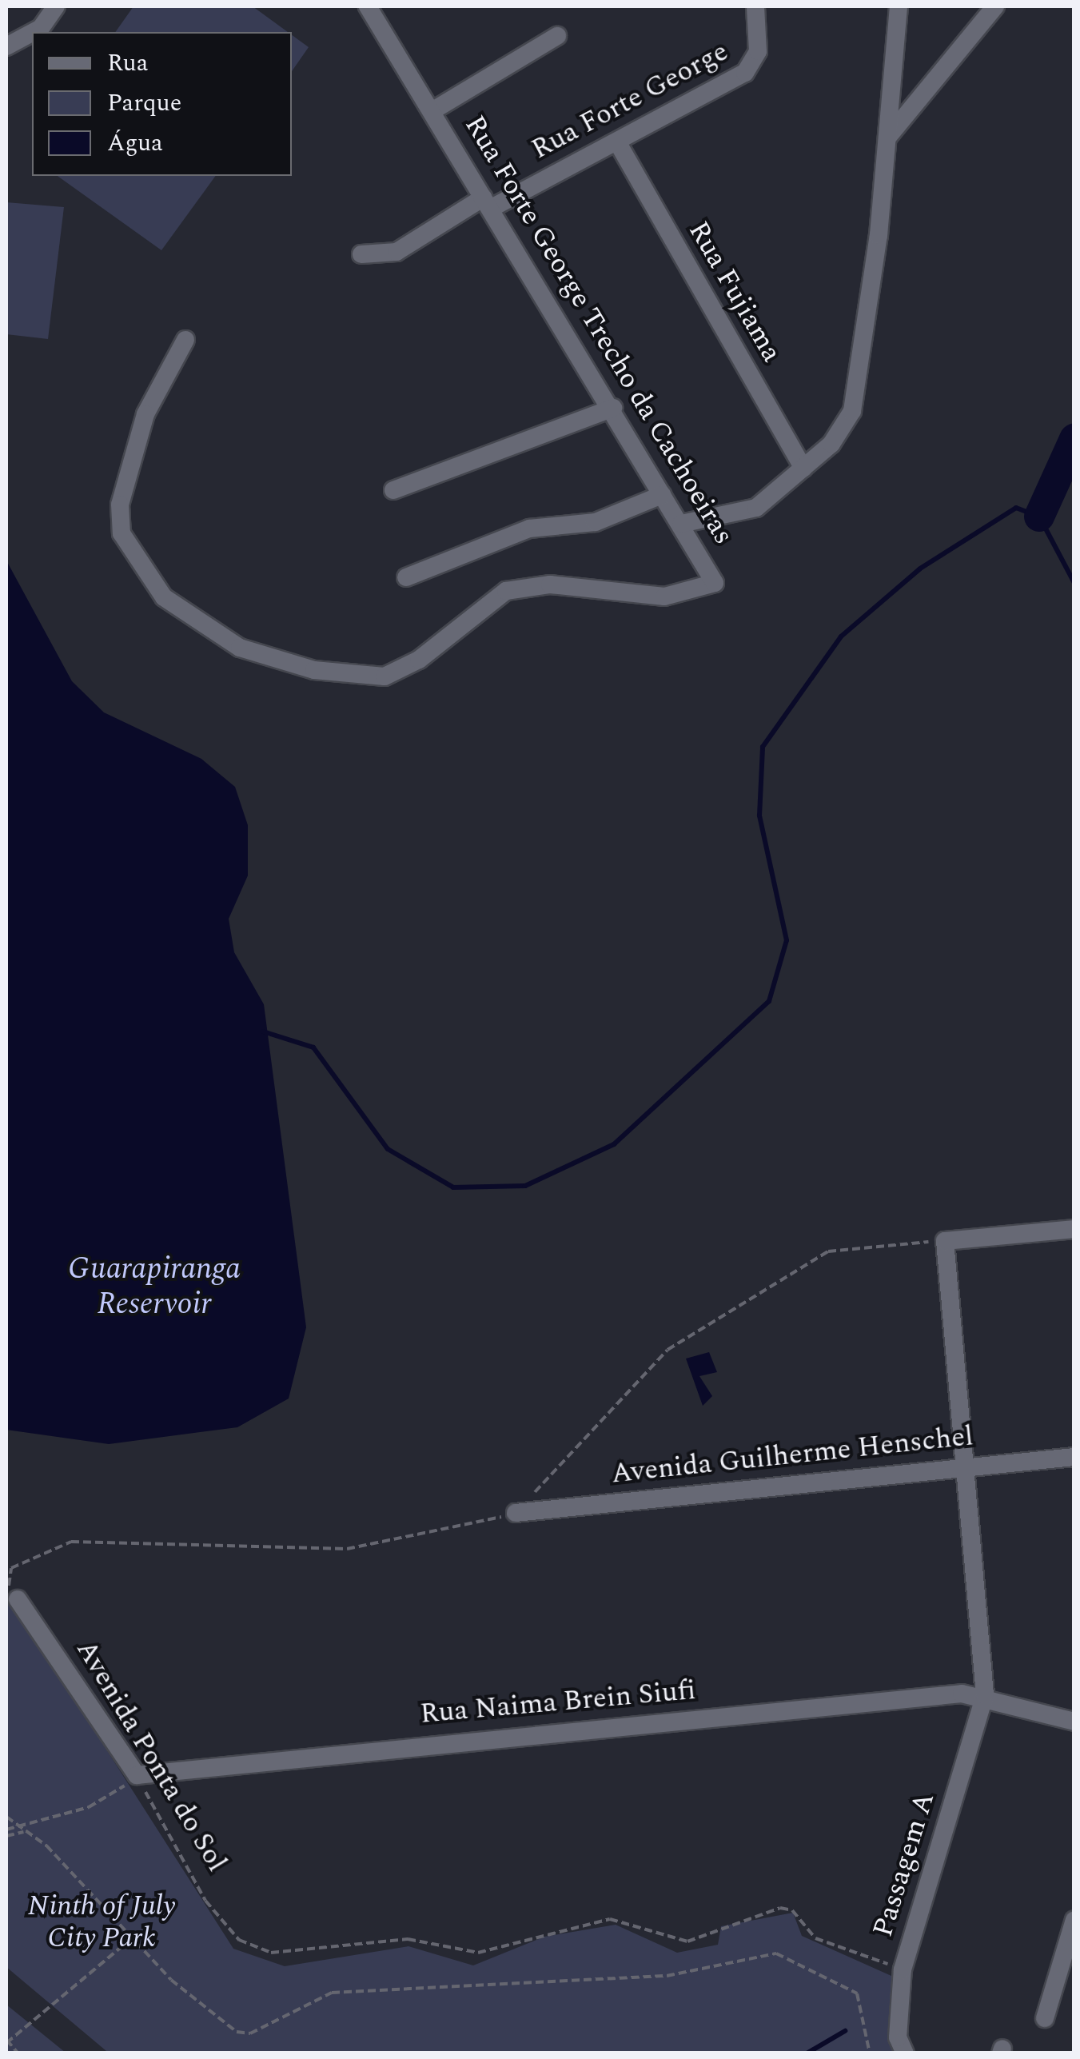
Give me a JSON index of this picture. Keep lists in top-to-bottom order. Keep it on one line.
{"streets":{"street":["Rua Forte George","Rua Fujiama","Rua Forte George Trecho da Cachoeiras","Avenida Guilherme Henschel","Rua Naima Brein Siufi","Avenida Ponta do Sol","Passagem A"]},"crossings":[["Rua Forte George","Rua Fujiama"],["Rua Forte George","Rua Forte George Trecho da Cachoeiras"],["Rua Naima Brein Siufi","Avenida Ponta do Sol"],["Rua Naima Brein Siufi","Passagem A"],["Avenida Ponta do Sol","Passagem A"]],"water":["Guarapiranga Reservoir"],"parks":["Ninth of July City Park"],"legend":["Rua","Parque","Água"]}
